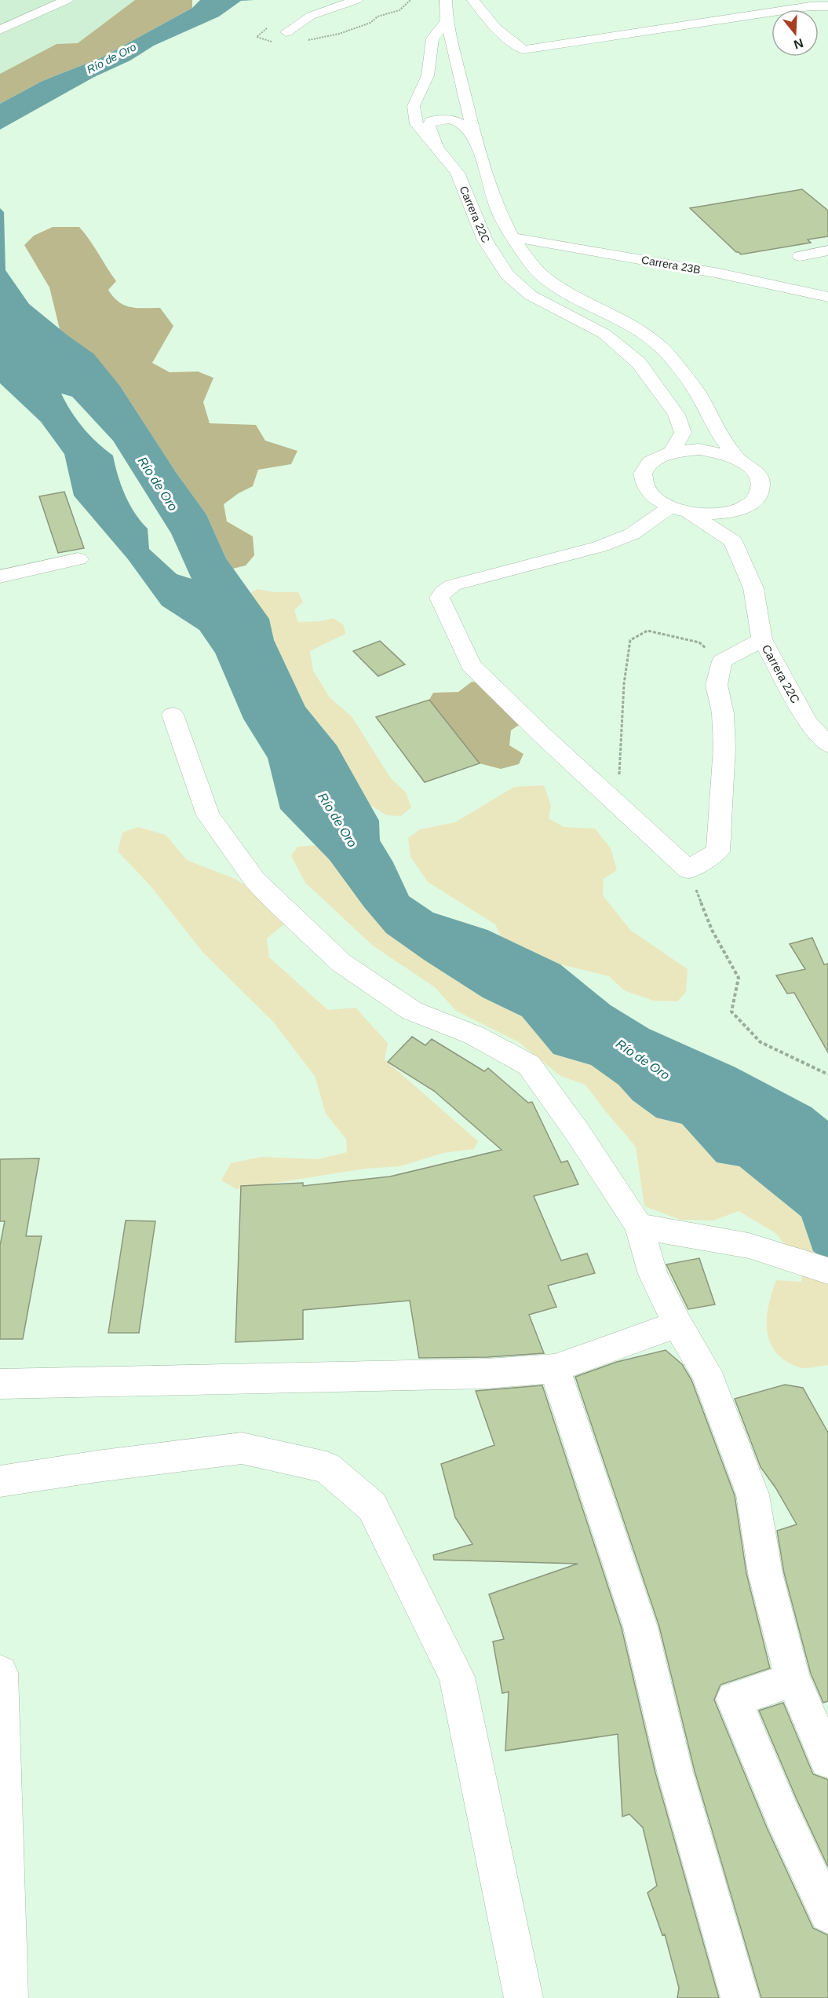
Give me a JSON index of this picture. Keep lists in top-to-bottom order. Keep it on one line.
{"streets":{"street":["Carrera 22C","Carrera 23B"]},"crossings":[["Carrera 22C","Carrera 23B"]],"water":["Río de Oro"],"north":"bottom"}
